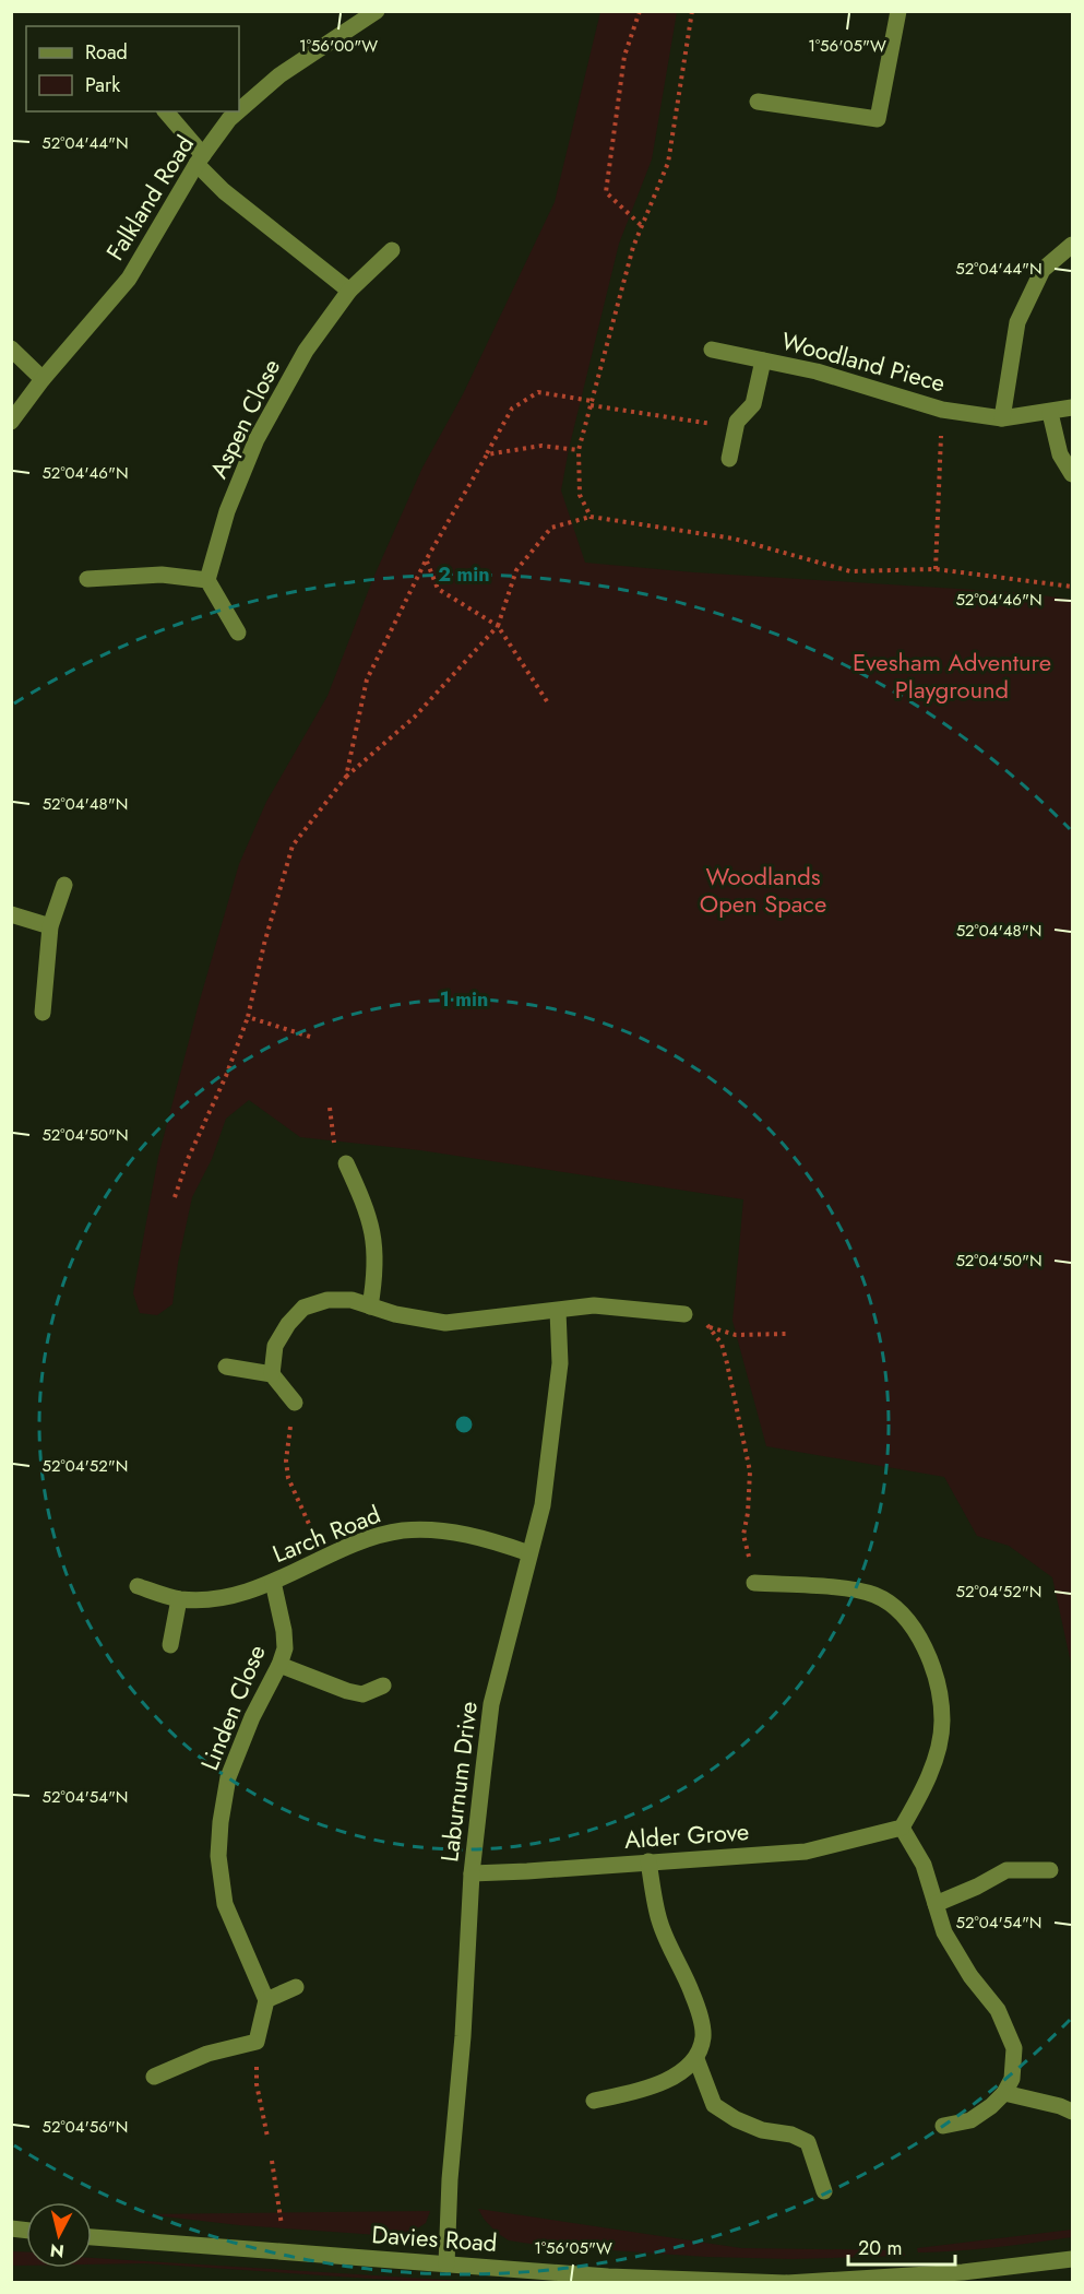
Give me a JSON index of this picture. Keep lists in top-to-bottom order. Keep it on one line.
{"streets":{"street":["Falkland Road","Woodland Piece","Aspen Close","Larch Road","Linden Close","Laburnum Drive","Alder Grove","Davies Road"]},"crossings":[["Larch Road","Linden Close"],["Larch Road","Laburnum Drive"],["Laburnum Drive","Alder Grove"],["Laburnum Drive","Davies Road"]],"parks":["Evesham Adventure Playground","Woodlands Open Space"],"legend":["Road","Park"],"scale_bar":"20 m","north":"bottom","coordinates":["1°56'00\"W","1°56'05\"W","52°04'44\"N","52°04'46\"N","52°04'48\"N","52°04'50\"N","52°04'52\"N","52°04'54\"N","52°04'56\"N"],"rings":["2 min","1 min"]}
